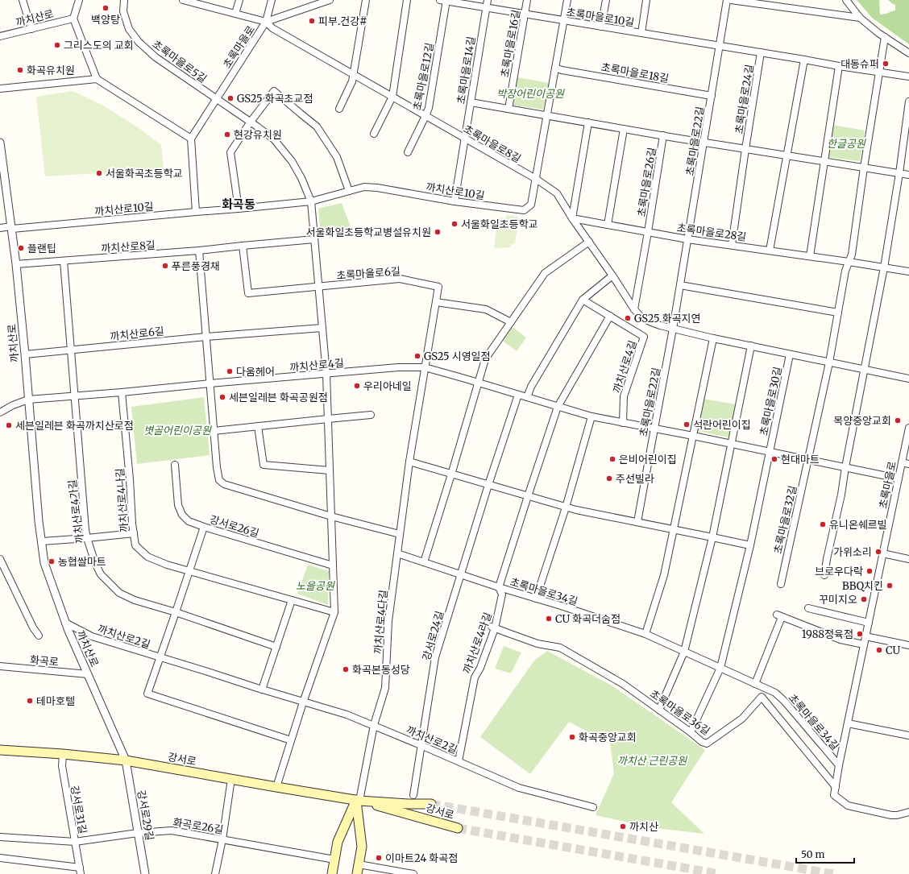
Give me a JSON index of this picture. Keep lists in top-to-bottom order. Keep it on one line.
{"streets":{"main road":["강서로"],"street":["초록마을로10길","까치산로","초록마을로16길","초록마을로","초록마을로5길","초록마을로14길","초록마을로18길","초록마을로12길","초록마을로24길","초록마을로22길","초록마을로8길","초록마을로26길","까치산로10길","초록마을로28길","까치산로8길","초록마을로6길","까치산로6길","까치산로4길","초록마을로30길","까치산로4나길","까치산로4가길","초록마을로32길","강서로26길","초록마을로34길","까치산로4다길","강서로24길","까치산로2길","까치산로4라길","화곡로","초록마을로36길","강서로31길","강서로29길","화곡로26길"]},"crossings":[["초록마을로10길","초록마을로16길"],["초록마을로10길","초록마을로14길"],["초록마을로10길","초록마을로12길"],["초록마을로10길","초록마을로24길"],["초록마을로10길","초록마을로22길"],["까치산로","까치산로10길"],["까치산로","까치산로8길"],["까치산로","까치산로6길"],["까치산로","까치산로4길"],["까치산로","까치산로2길"],["까치산로","화곡로"],["까치산로","강서로"],["까치산로","강서로29길"],["초록마을로16길","초록마을로26길"],["초록마을로","초록마을로5길"],["초록마을로","초록마을로8길"],["초록마을로","초록마을로34길"],["초록마을로14길","초록마을로8길"],["초록마을로14길","초록마을로26길"],["초록마을로14길","까치산로10길"],["초록마을로18길","초록마을로22길"],["초록마을로12길","초록마을로8길"],["초록마을로24길","초록마을로22길"],["초록마을로24길","초록마을로26길"],["초록마을로22길","초록마을로8길"],["초록마을로22길","초록마을로26길"],["초록마을로22길","초록마을로28길"],["초록마을로22길","까치산로4길"],["초록마을로22길","초록마을로30길"],["초록마을로8길","초록마을로26길"],["초록마을로8길","까치산로10길"],["초록마을로8길","초록마을로28길"],["초록마을로8길","초록마을로30길"],["초록마을로26길","초록마을로28길"],["까치산로4길","까치산로4나길"],["까치산로4길","까치산로4가길"],["까치산로4길","까치산로4다길"],["까치산로4길","강서로24길"],["까치산로4길","까치산로4라길"],["초록마을로34길","까치산로4다길"],["초록마을로34길","강서로24길"],["초록마을로34길","까치산로4라길"],["까치산로4다길","까치산로2길"],["까치산로4다길","강서로"],["강서로24길","까치산로2길"],["까치산로2길","까치산로4라길"],["까치산로4라길","초록마을로36길"],["강서로","강서로31길"],["강서로","강서로29길"],["강서로31길","화곡로26길"],["강서로29길","화곡로26길"]],"districts":["화곡동"],"parks":["박장어린이공원","한글공원","볏골어린이공원","노을공원","까치산 근린공원"],"places":["백양탕","피부.건강#","그리스도의 교회","대동슈퍼","화곡유치원","GS25 화곡초교점","현강유치원","서울화곡초등학교","서울화일초등학교","서울화일초등학교병설유치원","플랜팁","푸른풍경채","GS25 화곡지연","GS25 시영일점","다움헤어","우리아네일","세븐일레븐 화곡공원점","목양중앙교회","석란어린이집","세븐일레븐 화곡까치산로점","은비어린이집","현대마트","주선빌라","유니온쉐르빌","가위소리","농협쌀마트","브로우다락","BBQ치킨","꾸미지오","CU 화곡더숨점","1988정육점","CU","화곡본동성당","테마호텔","화곡중앙교회","까치산","이마트24 화곡점"],"scale_bar":"50 m"}
